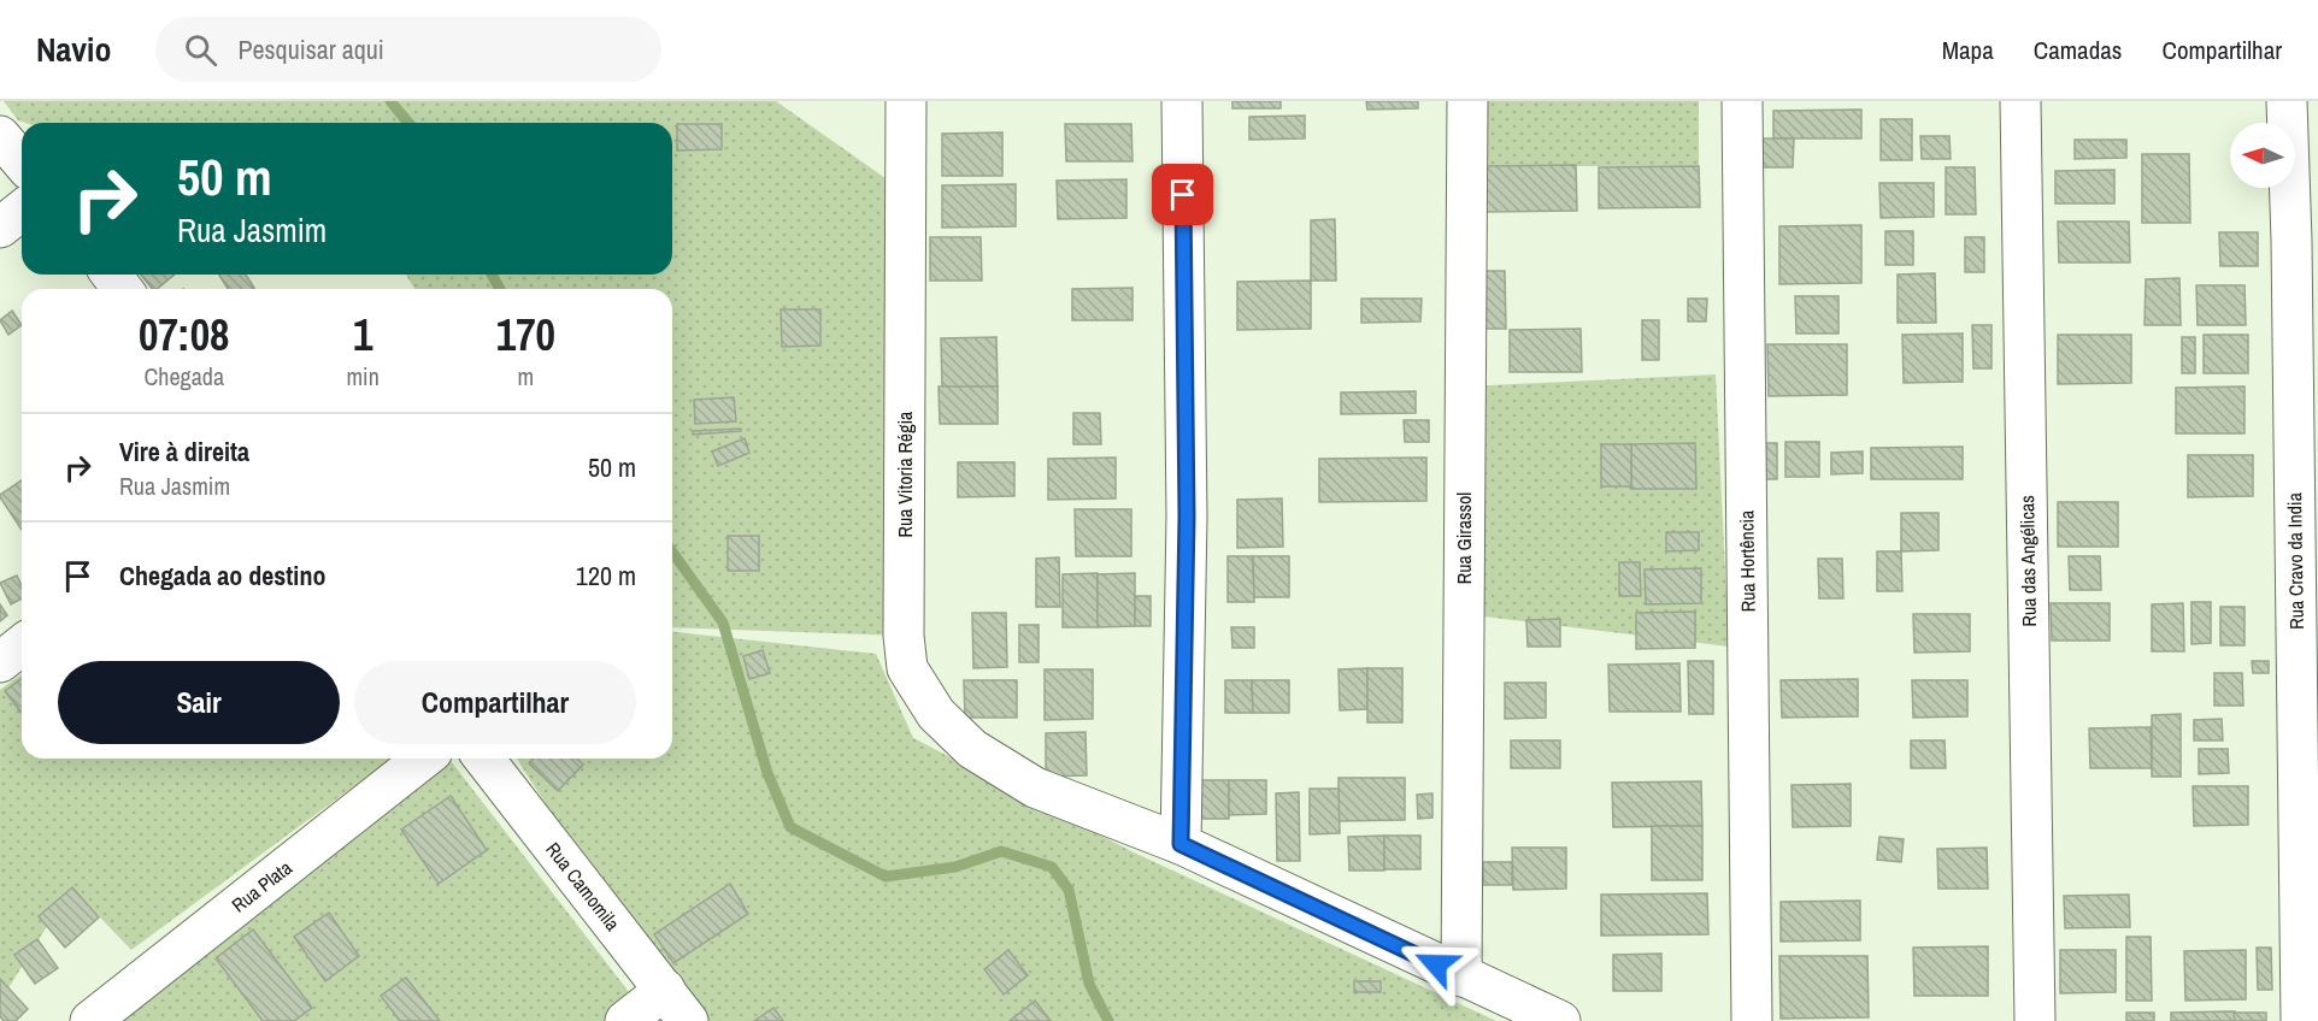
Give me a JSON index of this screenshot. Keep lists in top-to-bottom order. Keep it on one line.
{"streets":{"street":["Rua Vitoria Régia","Rua Girassol","Rua Hortência","Rua das Angélicas","Rua Cravo da India","Rua Plata","Rua Camomila"]},"crossings":[["Rua Vitoria Régia","Rua Girassol"]],"north":"left","page":{"header":"Navio","search":"Pesquisar aqui","nav":["Mapa","Camadas","Compartilhar"],"turn":["50 m","Rua Jasmim"],"eta":["07:08","Chegada","1","min","170","m"],"list":[{"name":"Vire à direita","note":"Rua Jasmim","value":"50 m"},{"name":"Chegada ao destino","value":"120 m"}],"buttons":["Sair","Compartilhar"]}}
